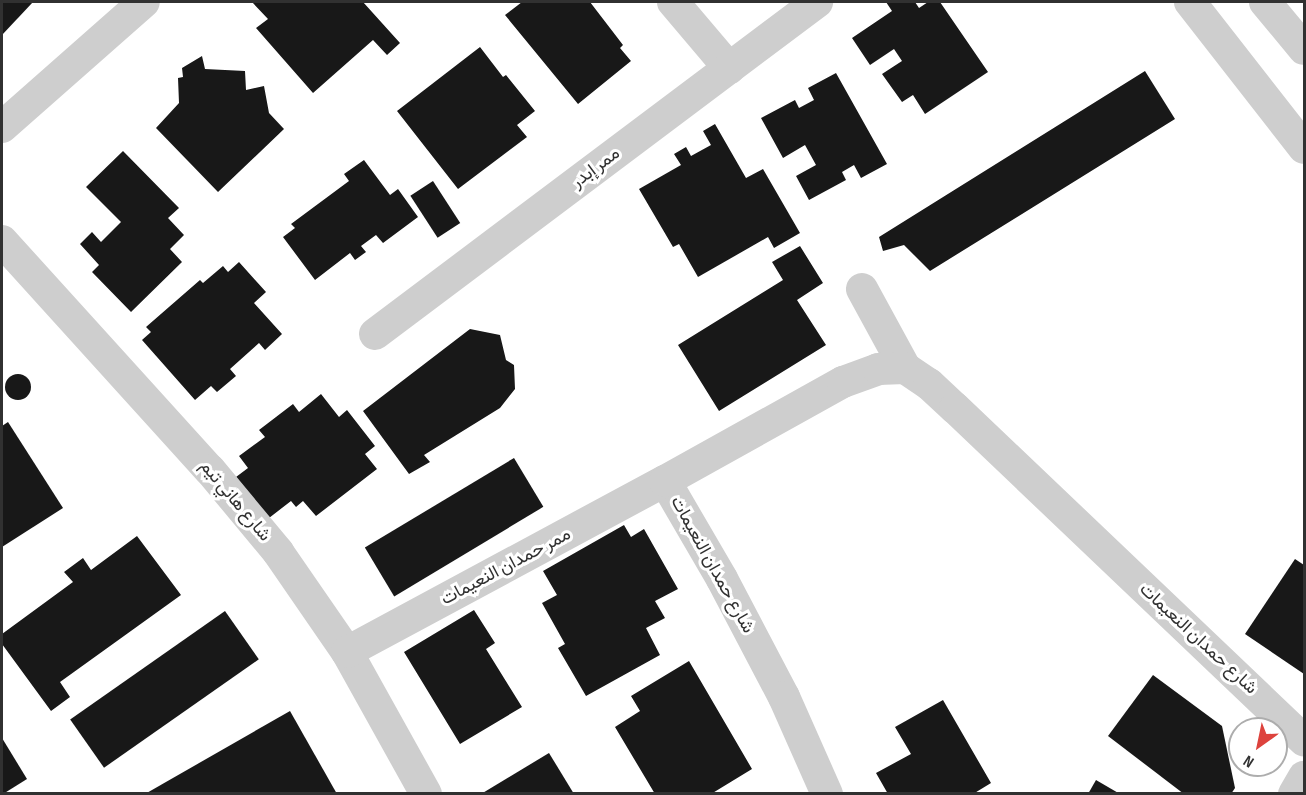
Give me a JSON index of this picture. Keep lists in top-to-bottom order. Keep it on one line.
{"streets":{"street":["ممر إبدر","شارع هاني تيم","شارع حمدان النعيمات","ممر حمدان النعيمات"]},"crossings":[["شارع هاني تيم","ممر حمدان النعيمات"],["شارع حمدان النعيمات","ممر حمدان النعيمات"]],"north":"bottom left"}
